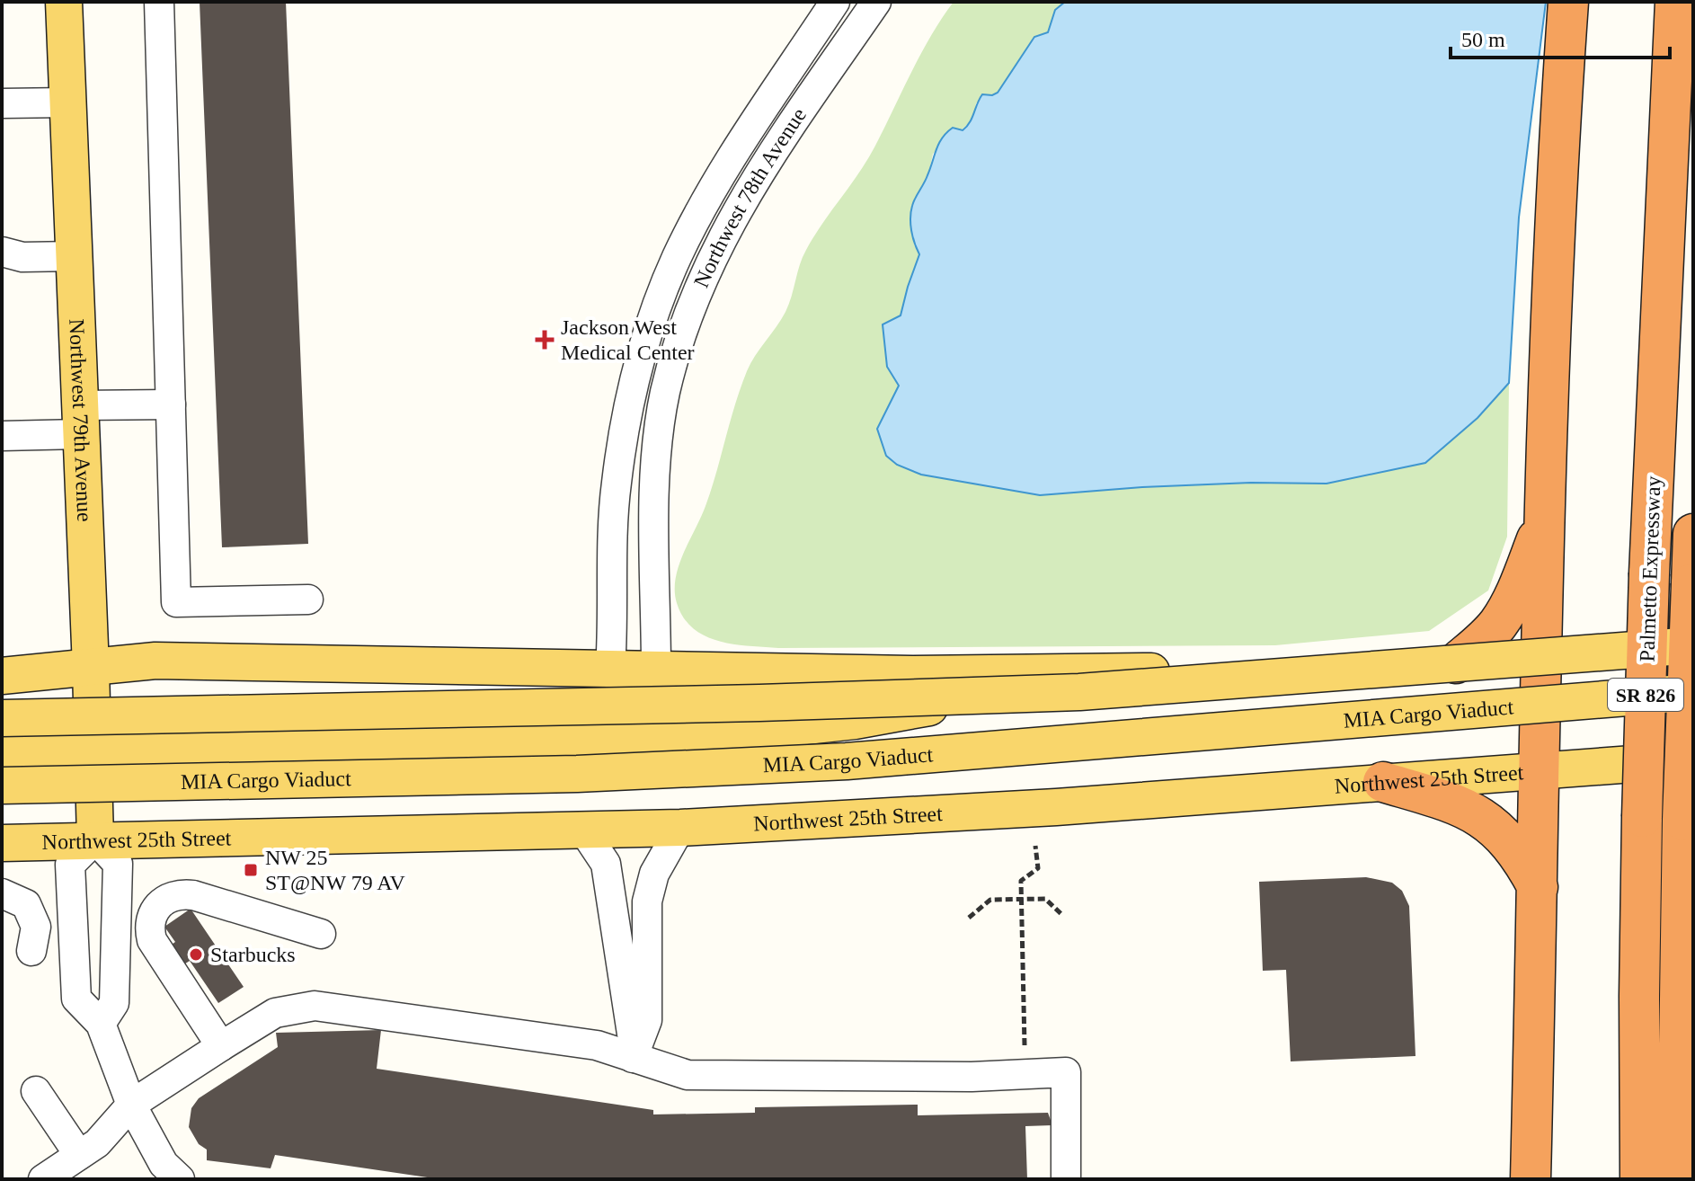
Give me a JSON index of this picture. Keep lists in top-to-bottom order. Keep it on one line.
{"streets":{"highway":["Palmetto Expressway","SR 826"],"main road":["Northwest 79th Avenue","MIA Cargo Viaduct","Northwest 25th Street"],"street":["Northwest 78th Avenue"]},"crossings":[["Northwest 79th Avenue","Northwest 25th Street"]],"places":{"health":["Jackson West Medical Center"],"transit":["NW 25 ST@NW 79 AV"],"other":["Starbucks"]},"scale_bar":"50 m"}
